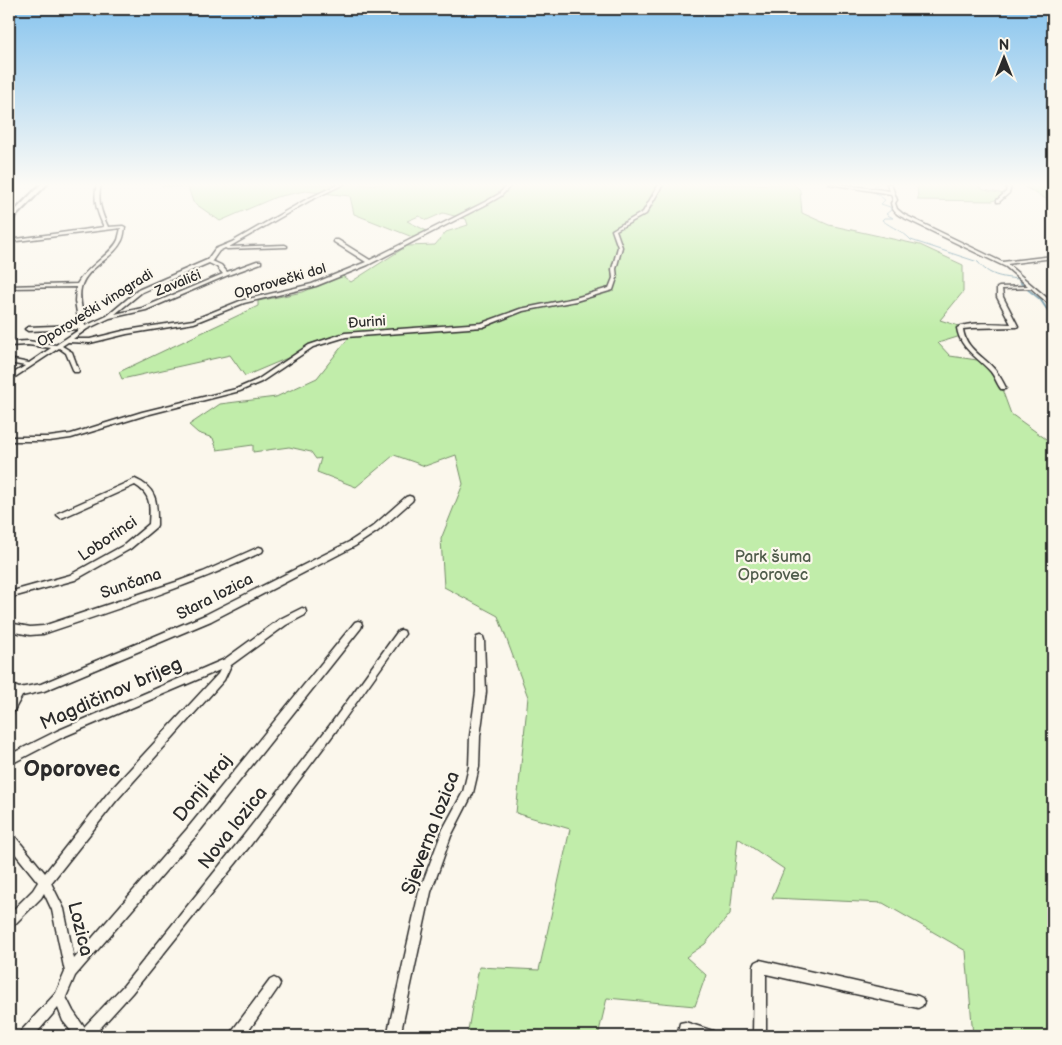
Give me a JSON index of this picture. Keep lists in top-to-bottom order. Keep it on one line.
{"streets":{"street":["Oporovečki dol","Zavalići","Oporovečki vinogradi","Đurini","Loborinci","Sunčana","Stara lozica","Magdičinov brijeg","Donji kraj","Nova lozica","Sjeverna lozica","Lozica"]},"crossings":[["Oporovečki dol","Oporovečki vinogradi"],["Zavalići","Oporovečki vinogradi"],["Donji kraj","Lozica"]],"districts":["Oporovec"],"parks":["Park šuma Oporovec"],"north":"top"}
